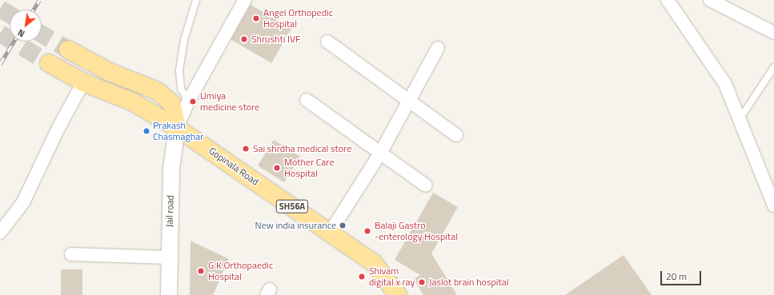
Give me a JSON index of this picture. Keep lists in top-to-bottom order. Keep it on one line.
{"streets":{"main road":["Gopinala Road","SH56A"],"street":["Jail road"]},"crossings":[["Gopinala Road","Jail road"]],"places":["Angel Orthopedic Hospital","Shrushti IVF","Umiya medicine store","Prakash Chasmaghar","Sai shrdha medical store","Mother Care Hospital","New india insurance","Balaji Gastro -enterology Hospital","G K Orthopaedic Hospital","Shivam digital x ray","Jaslot brain hospital"],"scale_bar":"20 m","north":"bottom left"}
